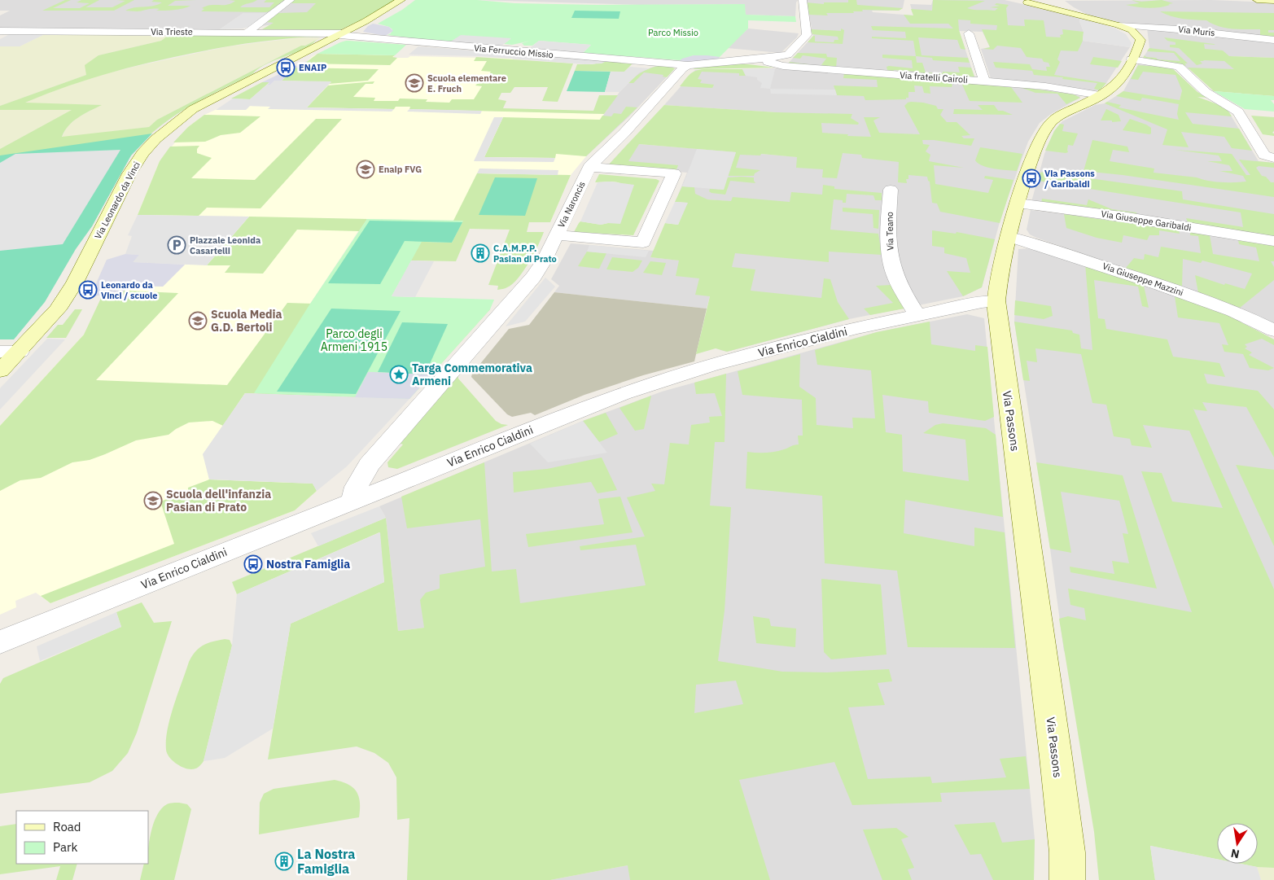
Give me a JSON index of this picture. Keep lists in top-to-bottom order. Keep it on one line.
{"streets":{"street":["Via Muris","Via Trieste","Via Ferruccio Missio","Via fratelli Cairoli","Via Leonardo da Vinci","Via Naroncis","Via Giuseppe Garibaldi","Via Teano","Via Giuseppe Mazzini","Via Enrico Cialdini","Via Passons"]},"crossings":[["Via Muris","Via Passons"],["Via Trieste","Via Ferruccio Missio"],["Via Trieste","Via Leonardo da Vinci"],["Via Ferruccio Missio","Via Leonardo da Vinci"],["Via Ferruccio Missio","Via Naroncis"],["Via fratelli Cairoli","Via Passons"],["Via Naroncis","Via Enrico Cialdini"],["Via Giuseppe Garibaldi","Via Passons"],["Via Teano","Via Enrico Cialdini"],["Via Giuseppe Mazzini","Via Passons"],["Via Enrico Cialdini","Via Passons"]],"parks":["Parco Missio","Parco degli Armeni 1915"],"places":{"bus stop":["ENAIP","Via Passons / Garibaldi","Leonardo da Vinci / scuole","Nostra Famiglia"],"school or university":["Scuola elementare E. Fruch","Enaip FVG","Scuola Media G.D. Bertoli","Scuola dell'infanzia Pasian di Prato"],"parking":["Piazzale Leonida Casartelli"],"building":["C.A.M.P.P. Pasian di Prato","La Nostra Famiglia"],"place":["Targa Commemorativa Armeni"]},"legend":["Road","Park"],"north":"bottom"}
